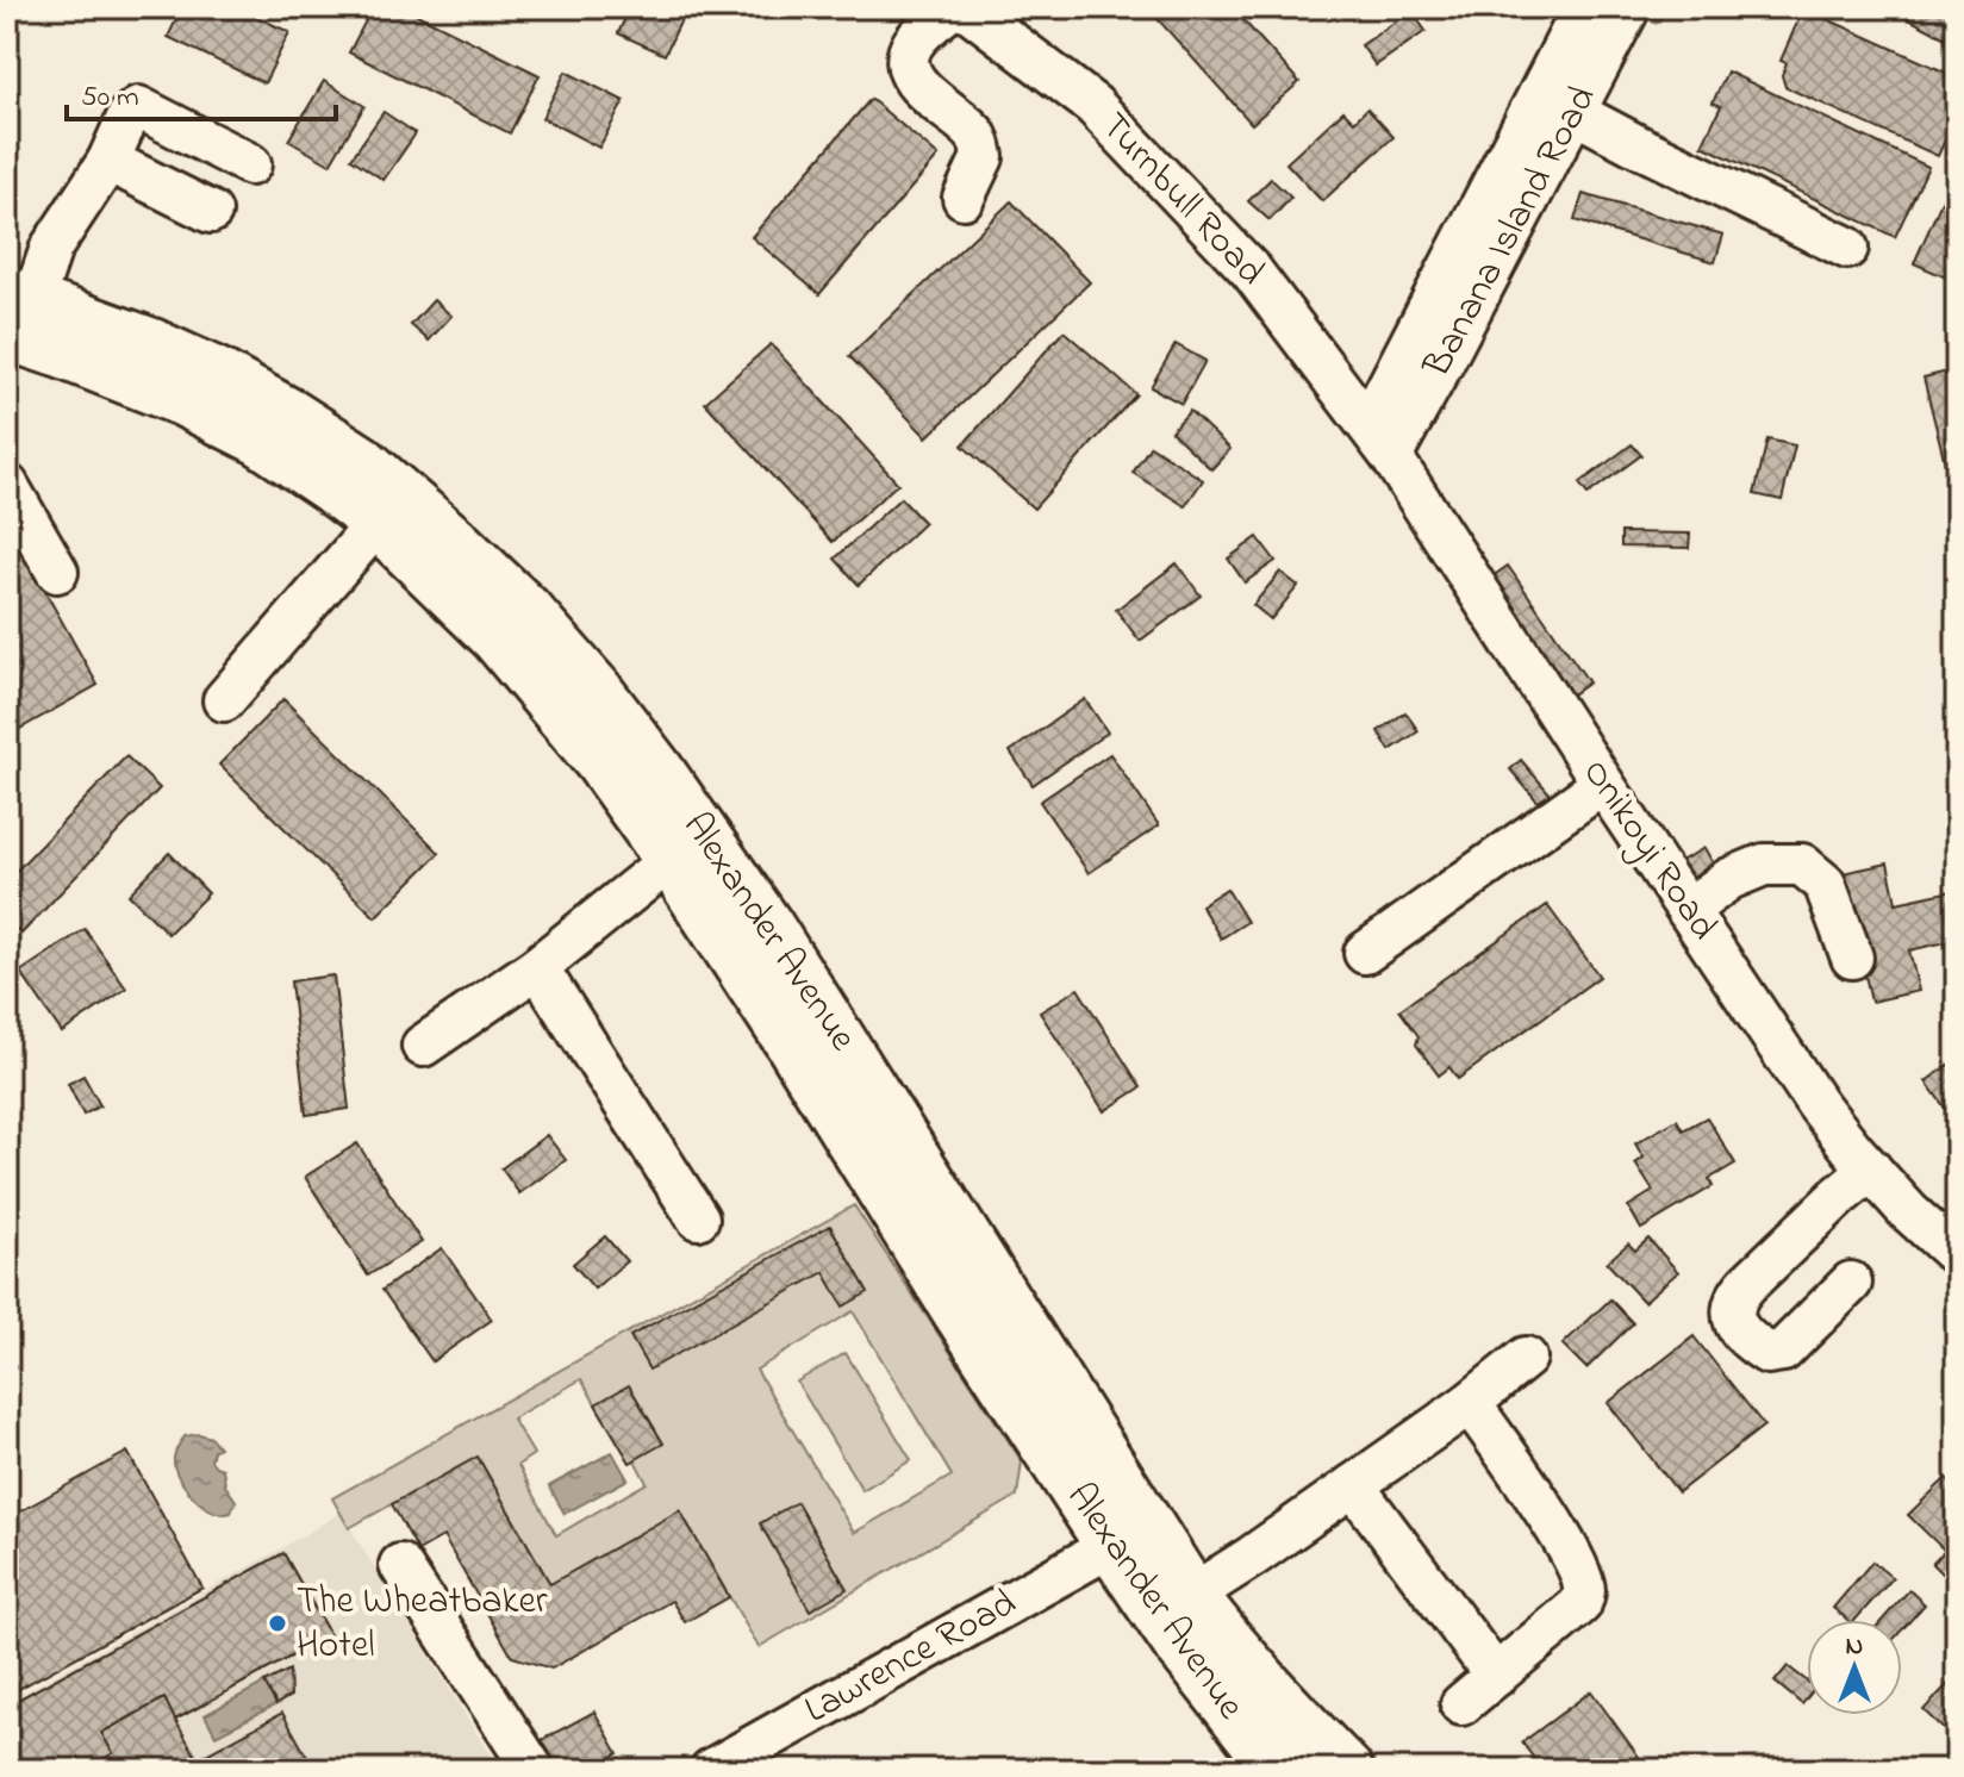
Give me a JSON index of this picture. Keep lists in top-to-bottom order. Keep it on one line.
{"streets":{"main road":["Alexander Avenue"],"street":["Turnbull Road","Banana Island Road","Onikoyi Road","Lawrence Road"]},"crossings":[["Turnbull Road","Banana Island Road"],["Turnbull Road","Onikoyi Road"],["Banana Island Road","Onikoyi Road"],["Alexander Avenue","Lawrence Road"]],"places":["The Wheatbaker Hotel"],"scale_bar":"50 m","north":"top"}
